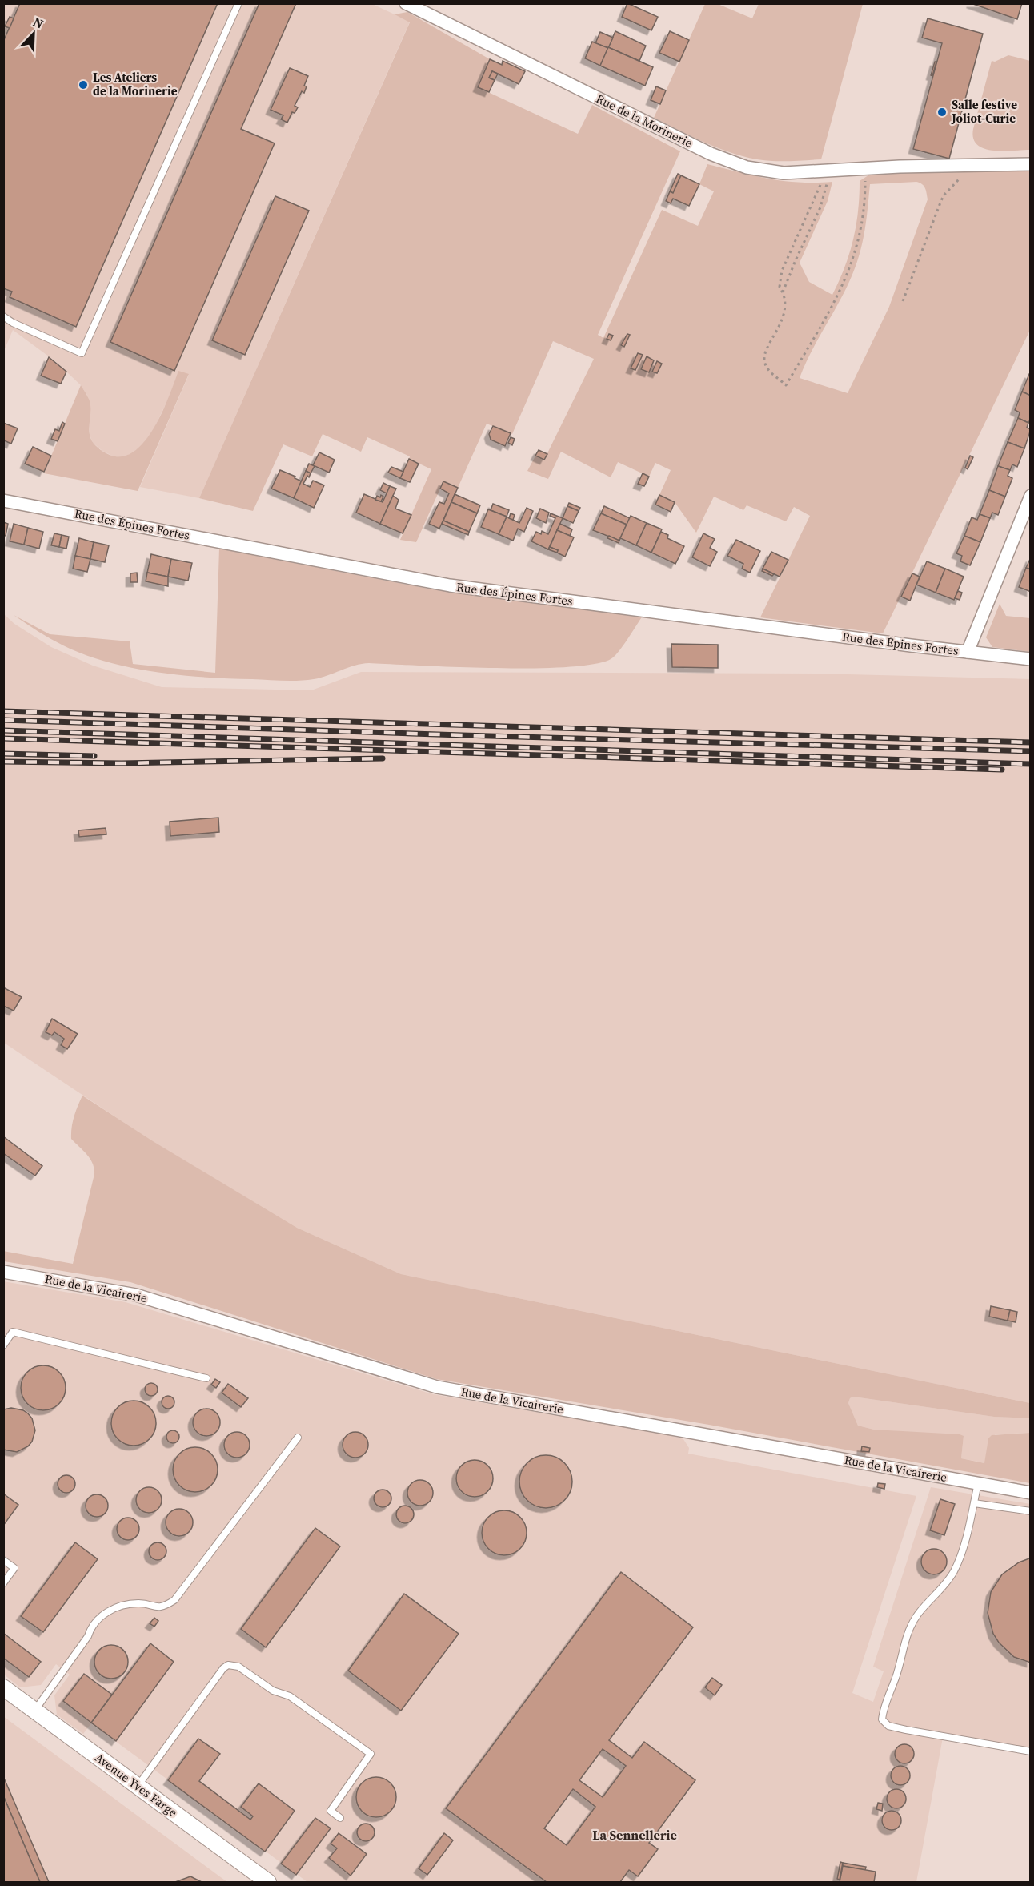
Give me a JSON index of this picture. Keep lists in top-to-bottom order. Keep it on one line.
{"streets":{"street":["Rue de la Morinerie","Rue des Épines Fortes","Rue de la Vicairerie","Avenue Yves Farge"]},"districts":["La Sennellerie"],"places":["Les Ateliers de la Morinerie","Salle festive Joliot-Curie"],"north":"top right"}
